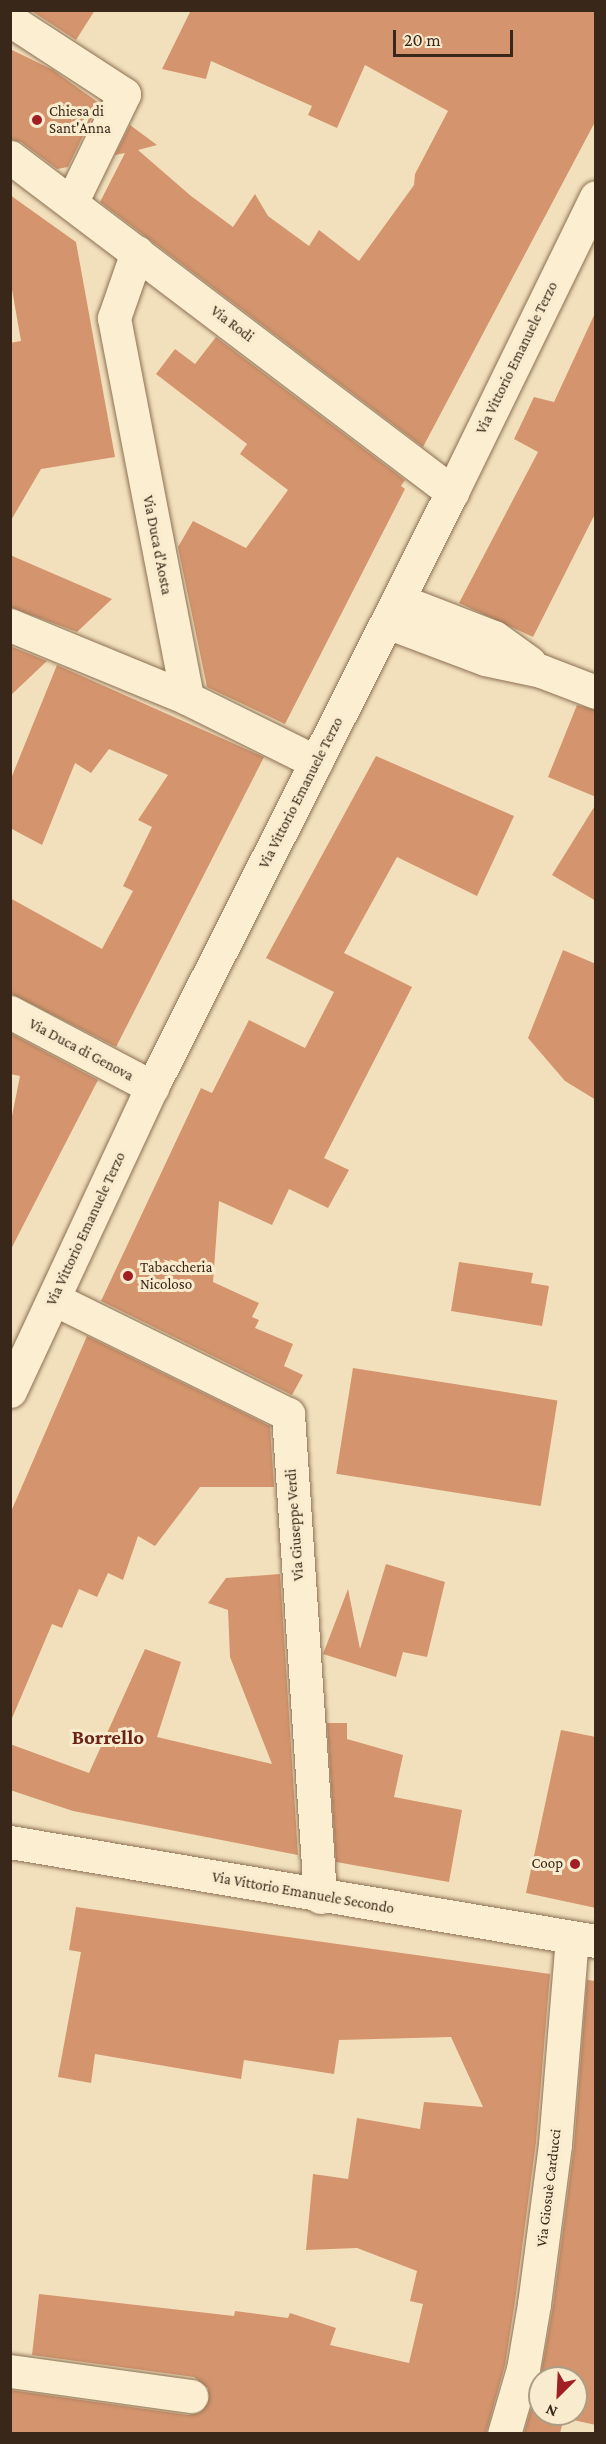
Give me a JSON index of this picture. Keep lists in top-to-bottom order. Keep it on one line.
{"streets":{"street":["Via Rodi","Via Vittorio Emanuele Terzo","Via Duca d'Aosta","Via Duca di Genova","Via Giuseppe Verdi","Via Vittorio Emanuele Secondo","Via Giosuè Carducci"]},"crossings":[["Via Rodi","Via Vittorio Emanuele Terzo"],["Via Rodi","Via Duca d'Aosta"],["Via Vittorio Emanuele Terzo","Via Duca di Genova"],["Via Vittorio Emanuele Terzo","Via Giuseppe Verdi"],["Via Giuseppe Verdi","Via Vittorio Emanuele Secondo"],["Via Vittorio Emanuele Secondo","Via Giosuè Carducci"]],"districts":["Borrello"],"places":["Chiesa di Sant'Anna","Tabaccheria Nicoloso","Coop"],"scale_bar":"20 m","north":"bottom left"}
